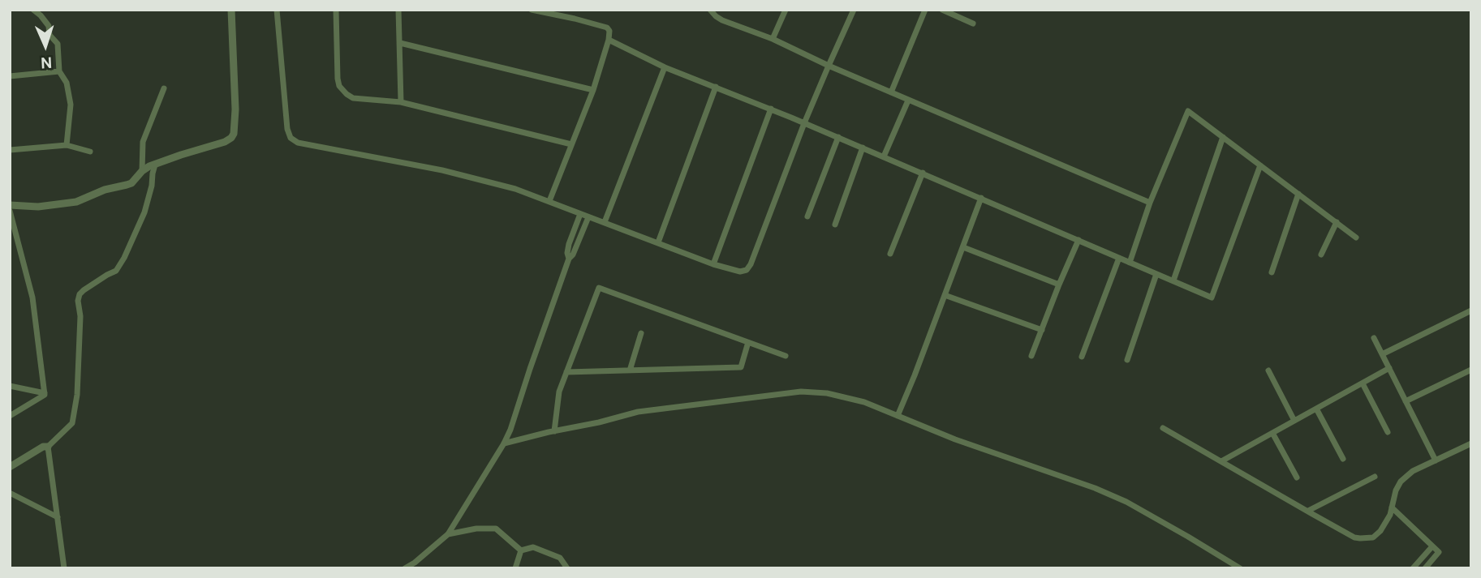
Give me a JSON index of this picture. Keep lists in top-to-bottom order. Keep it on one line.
{"north":"bottom"}
